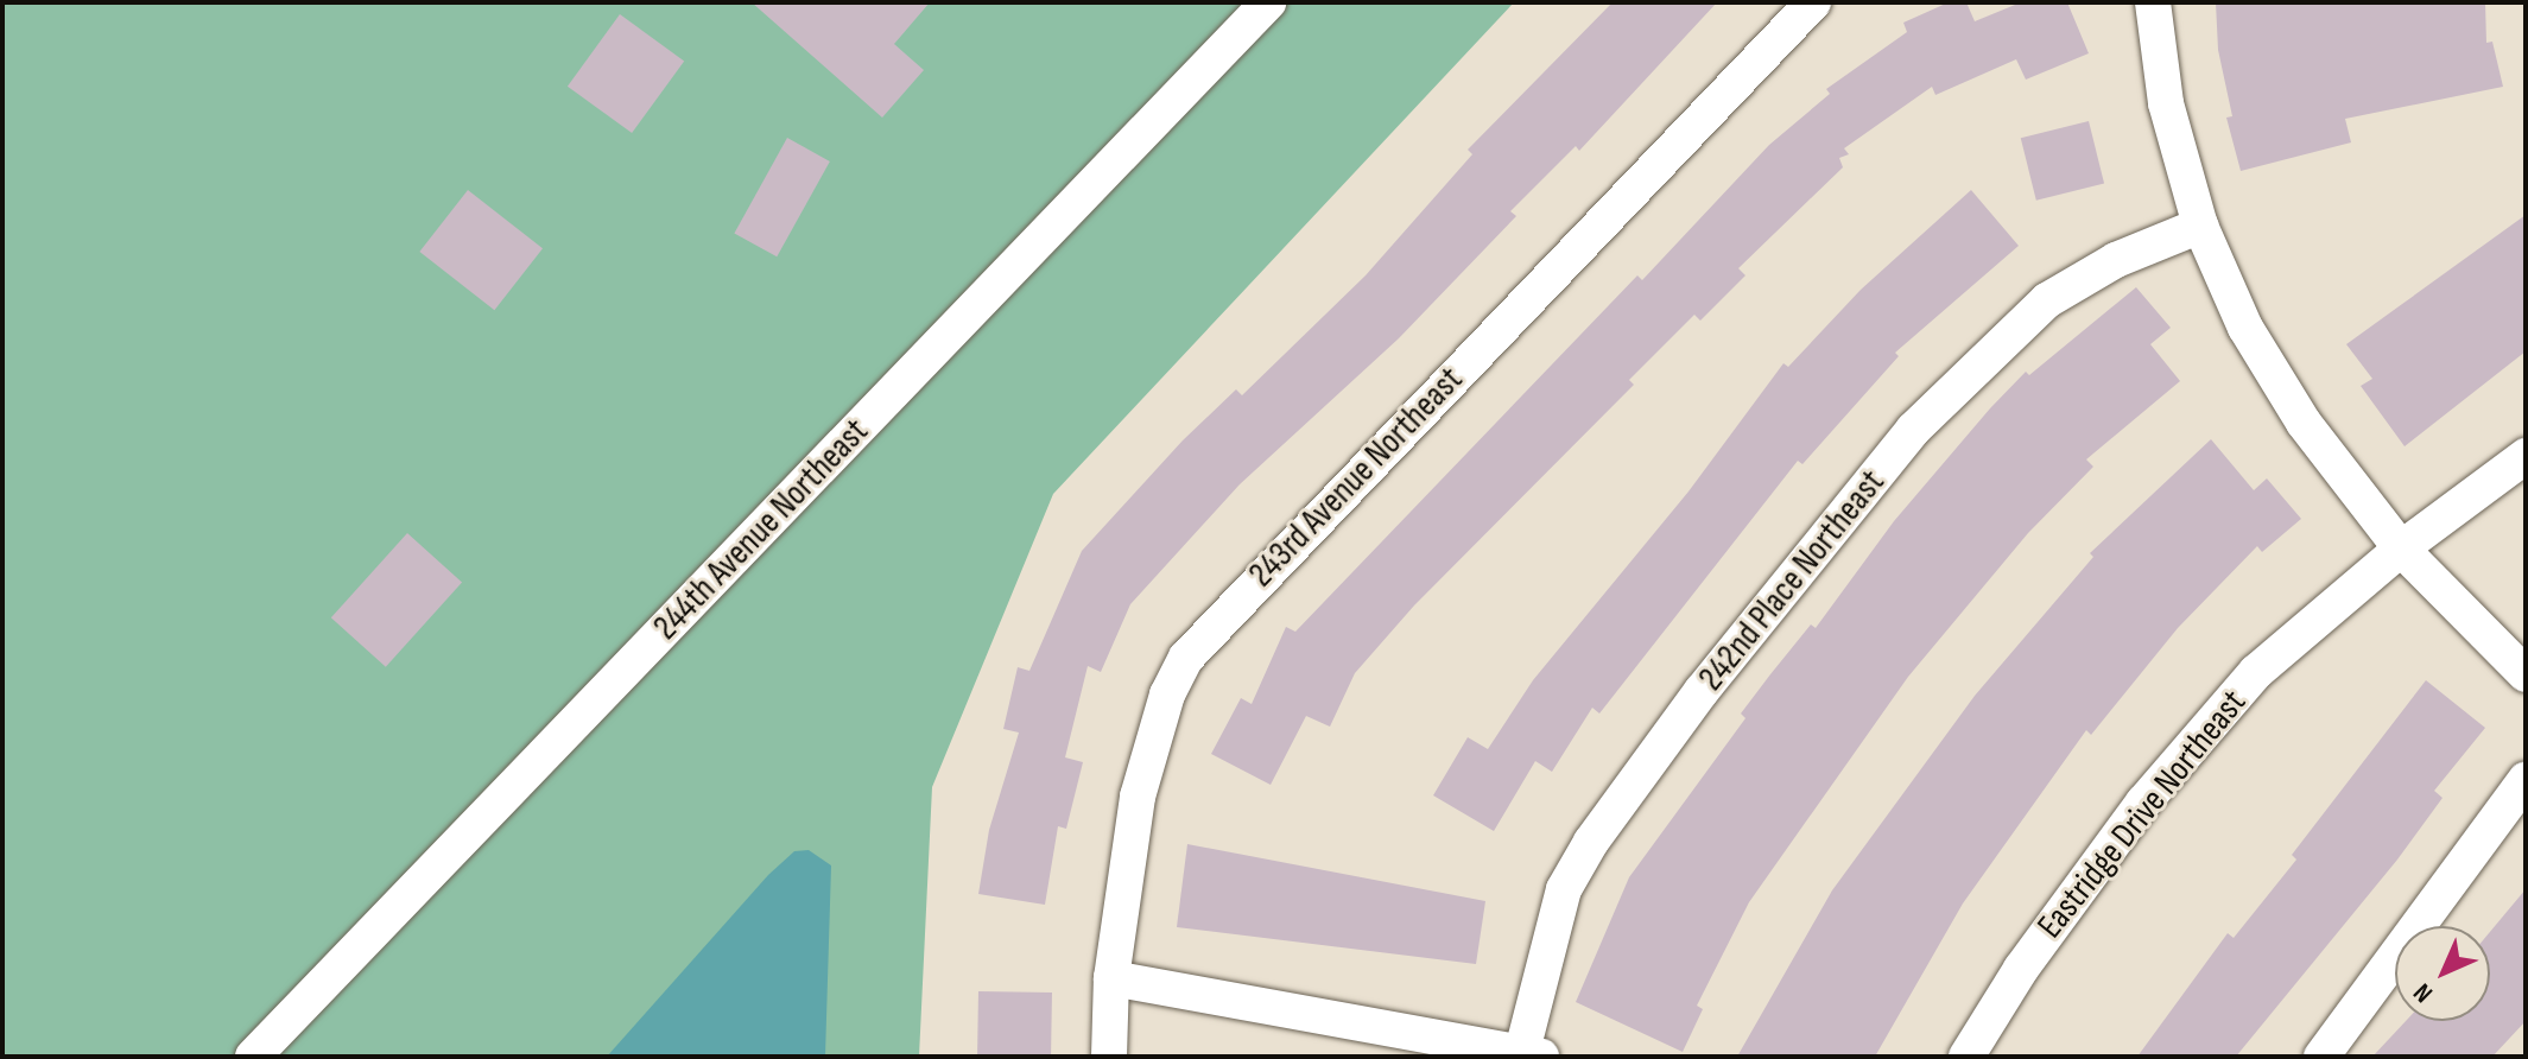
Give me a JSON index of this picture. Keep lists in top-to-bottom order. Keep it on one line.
{"streets":{"street":["243rd Avenue Northeast","244th Avenue Northeast","242nd Place Northeast","Eastridge Drive Northeast"]},"north":"bottom left"}
